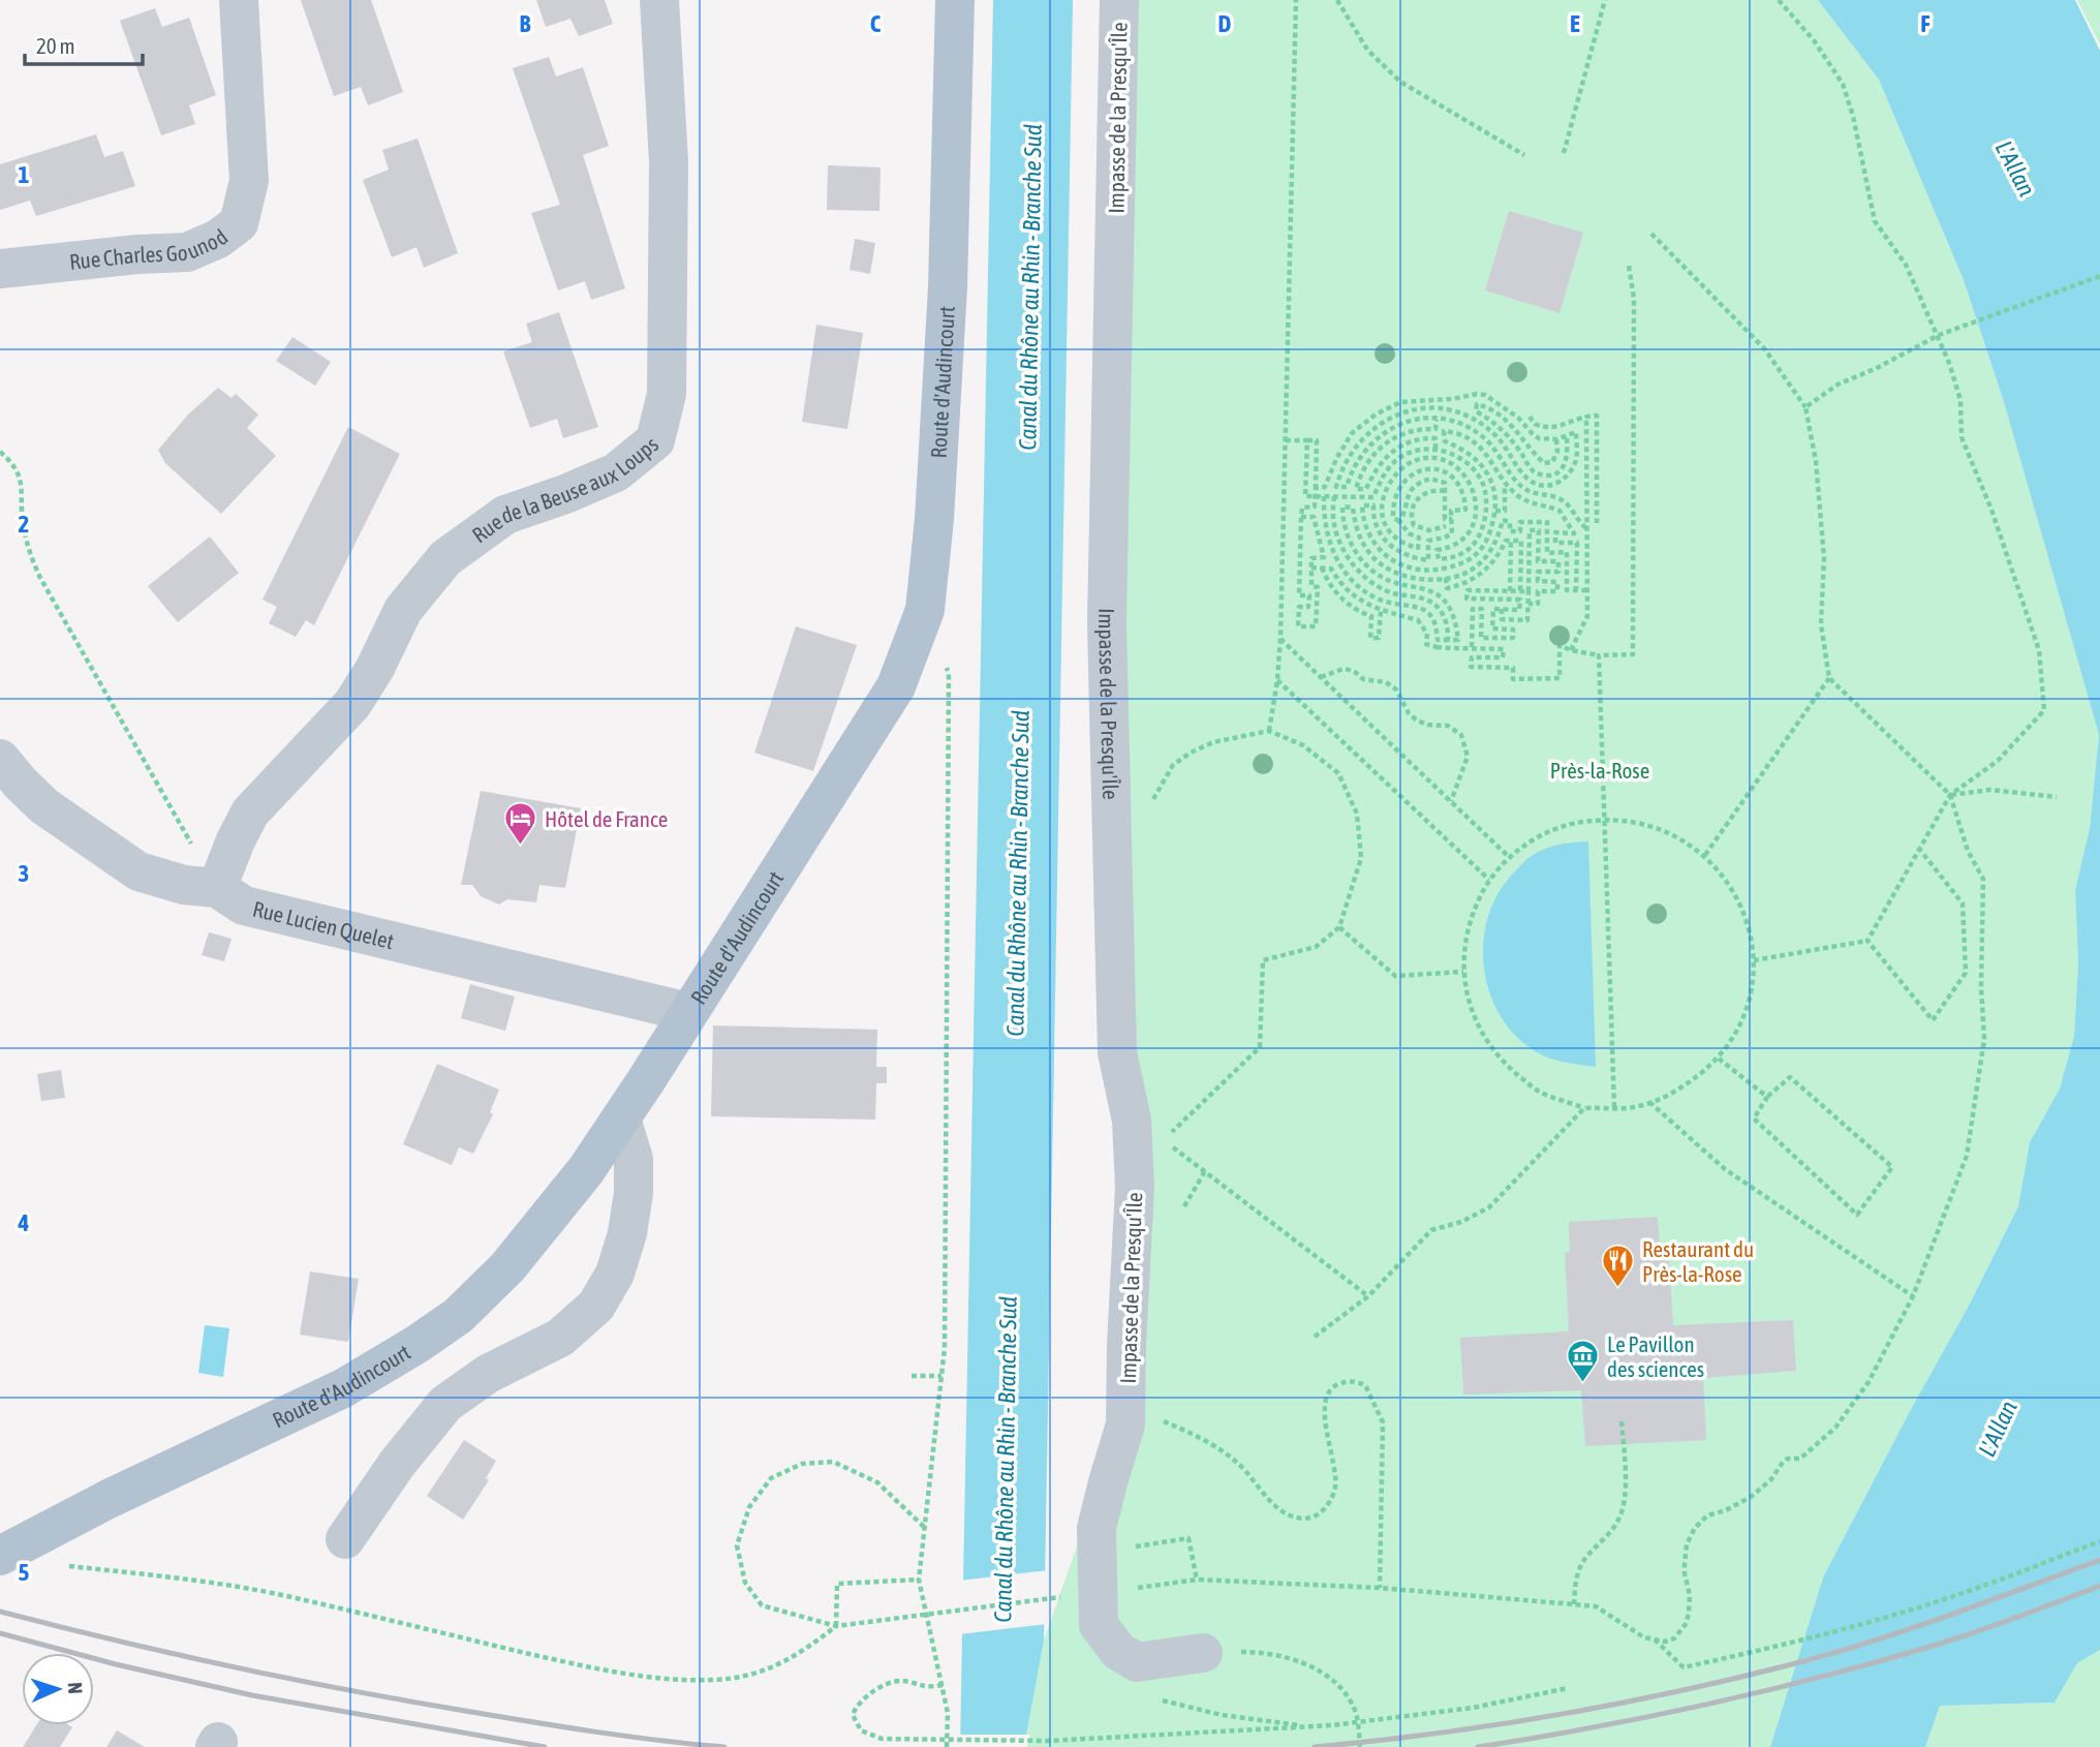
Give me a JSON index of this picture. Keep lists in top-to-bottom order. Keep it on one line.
{"streets":{"main road":["Route d'Audincourt"],"street":["Impasse de la Presqu'Île","Rue Charles Gounod","Rue de la Beuse aux Loups","Rue Lucien Quelet"]},"crossings":[["Route d'Audincourt","Rue Lucien Quelet"],["Rue de la Beuse aux Loups","Rue Lucien Quelet"]],"water":["L'Allan","Canal du Rhône au Rhin - Branche Sud"],"parks":["Près-la-Rose"],"places":{"hotel":["Hôtel de France"],"restaurant":["Restaurant du Près-la-Rose"],"museum":["Le Pavillon des sciences"]},"scale_bar":"20 m","north":"right","grid":{"columns":["B","C","D","E","F"],"rows":["1","2","3","4","5"]}}
